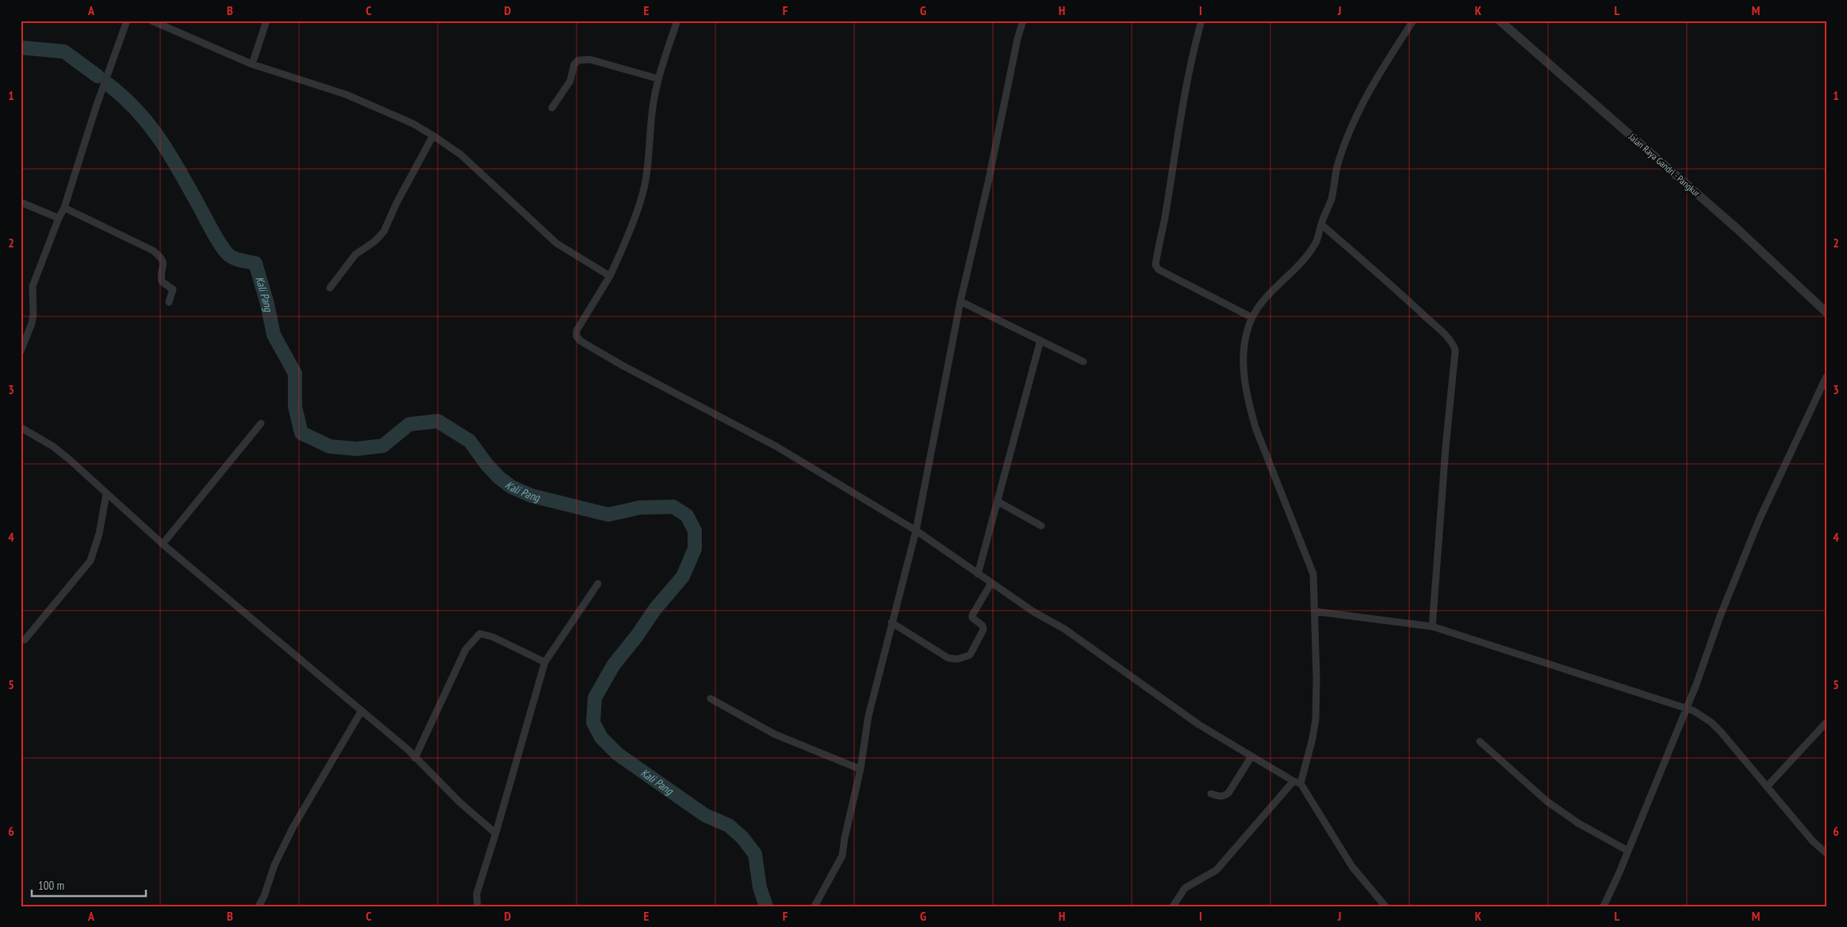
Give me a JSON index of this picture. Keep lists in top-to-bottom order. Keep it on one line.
{"streets":{"street":["Jalan Raya Gandri - Pangkur"]},"water":["Kali Pang"],"scale_bar":"100 m","grid":{"columns":["A","B","C","D","E","F","G","H","I","J","K","L","M"],"rows":["1","2","3","4","5","6"]}}
